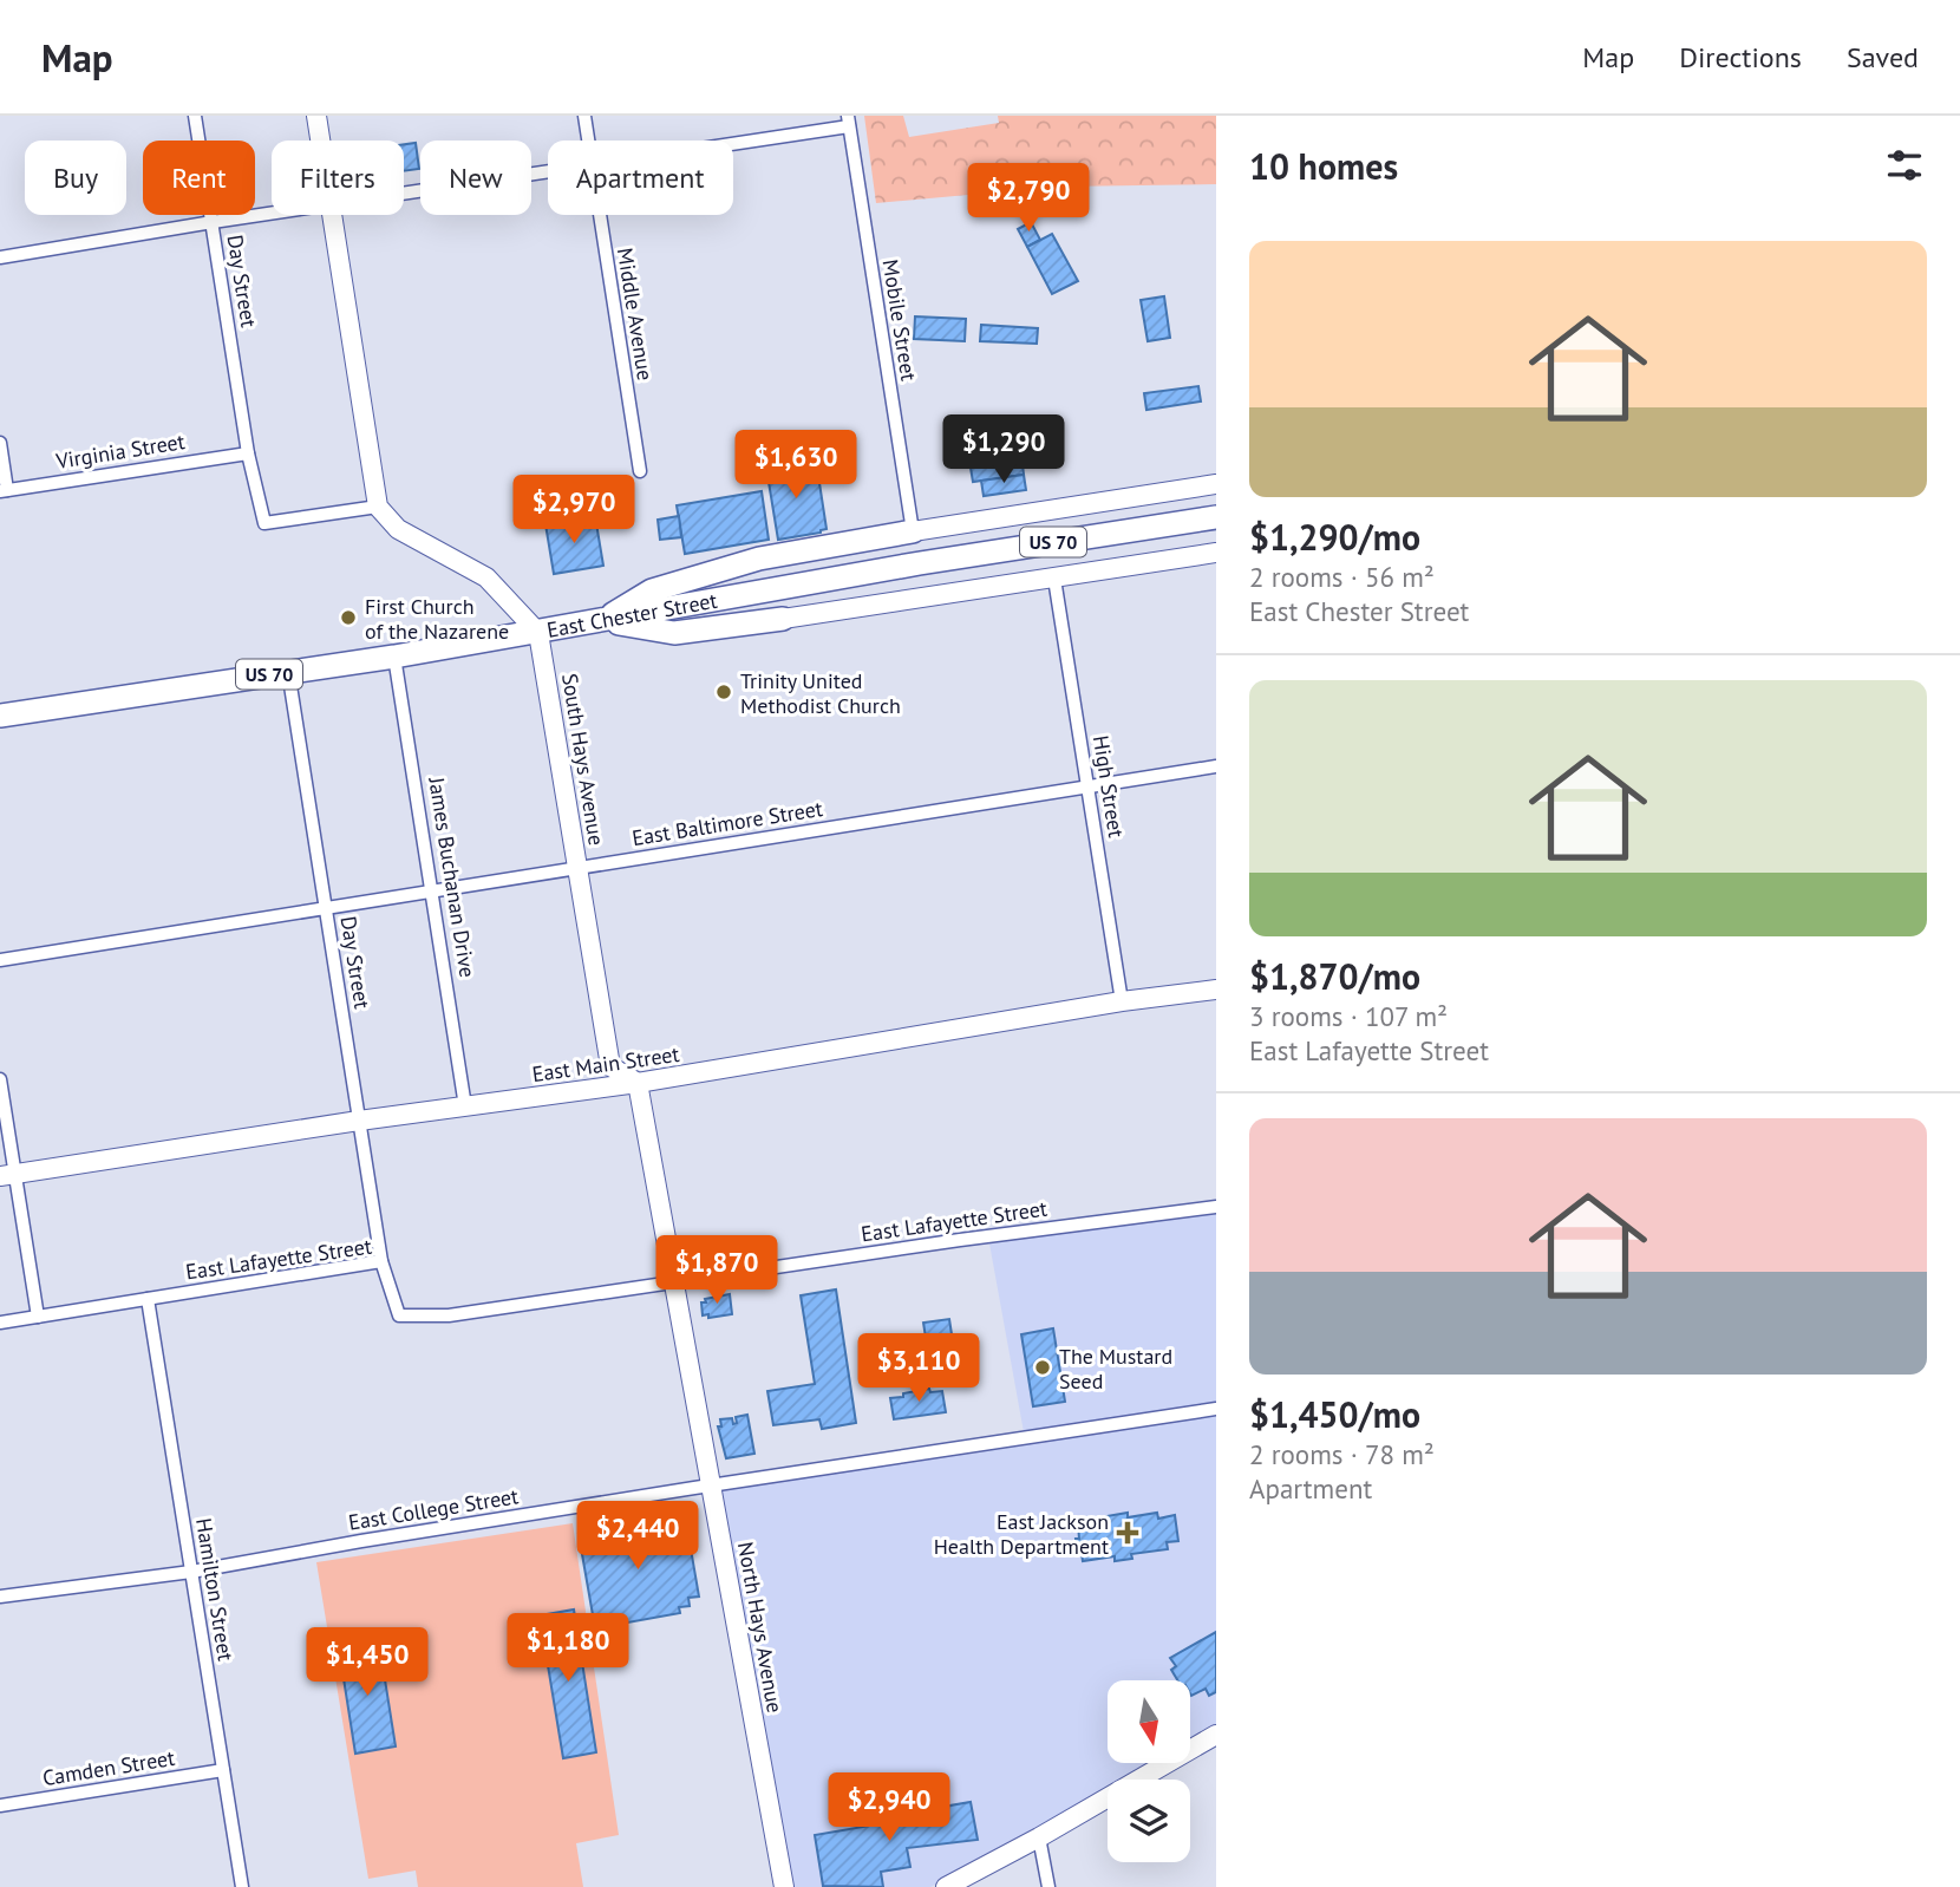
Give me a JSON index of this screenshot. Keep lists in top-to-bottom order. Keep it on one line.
{"streets":{"highway":["US 70","East Chester Street"],"street":["Day Street","Middle Avenue","Mobile Street","Virginia Street","South Hays Avenue","High Street","East Baltimore Street","James Buchanan Drive","East Main Street","East Lafayette Street","East College Street","Hamilton Street","North Hays Avenue","Camden Street"]},"crossings":[["Day Street","Virginia Street"],["Day Street","East Chester Street"],["Day Street","East Baltimore Street"],["Day Street","East Main Street"],["Day Street","East Lafayette Street"],["East Chester Street","South Hays Avenue"],["East Chester Street","James Buchanan Drive"],["South Hays Avenue","East Baltimore Street"],["South Hays Avenue","East Main Street"],["South Hays Avenue","North Hays Avenue"],["High Street","East Baltimore Street"],["High Street","East Main Street"],["East Baltimore Street","James Buchanan Drive"],["James Buchanan Drive","East Main Street"],["East Main Street","North Hays Avenue"],["East Lafayette Street","Hamilton Street"],["East Lafayette Street","North Hays Avenue"],["East College Street","Hamilton Street"],["East College Street","North Hays Avenue"],["Hamilton Street","Camden Street"]],"places":{"other":["First Church of the Nazarene","Trinity United Methodist Church","The Mustard Seed"],"health":["East Jackson Health Department"]},"north":"bottom","page":{"header":"Map","nav":["Map","Directions","Saved"],"heading":"10 homes","chip":["Buy","Rent","Filters","New","Apartment"],"price":["$2,790","$1,290","$1,630","$2,970","$1,870","$3,110","$2,440","$1,180","$1,450","$2,940"],"list":[{"name":"$1,290/mo","note":"2 rooms · 56 m² · East Chester Street"},{"name":"$1,870/mo","note":"3 rooms · 107 m² · East Lafayette Street"},{"name":"$1,450/mo","note":"2 rooms · 78 m² · Apartment"}]}}
